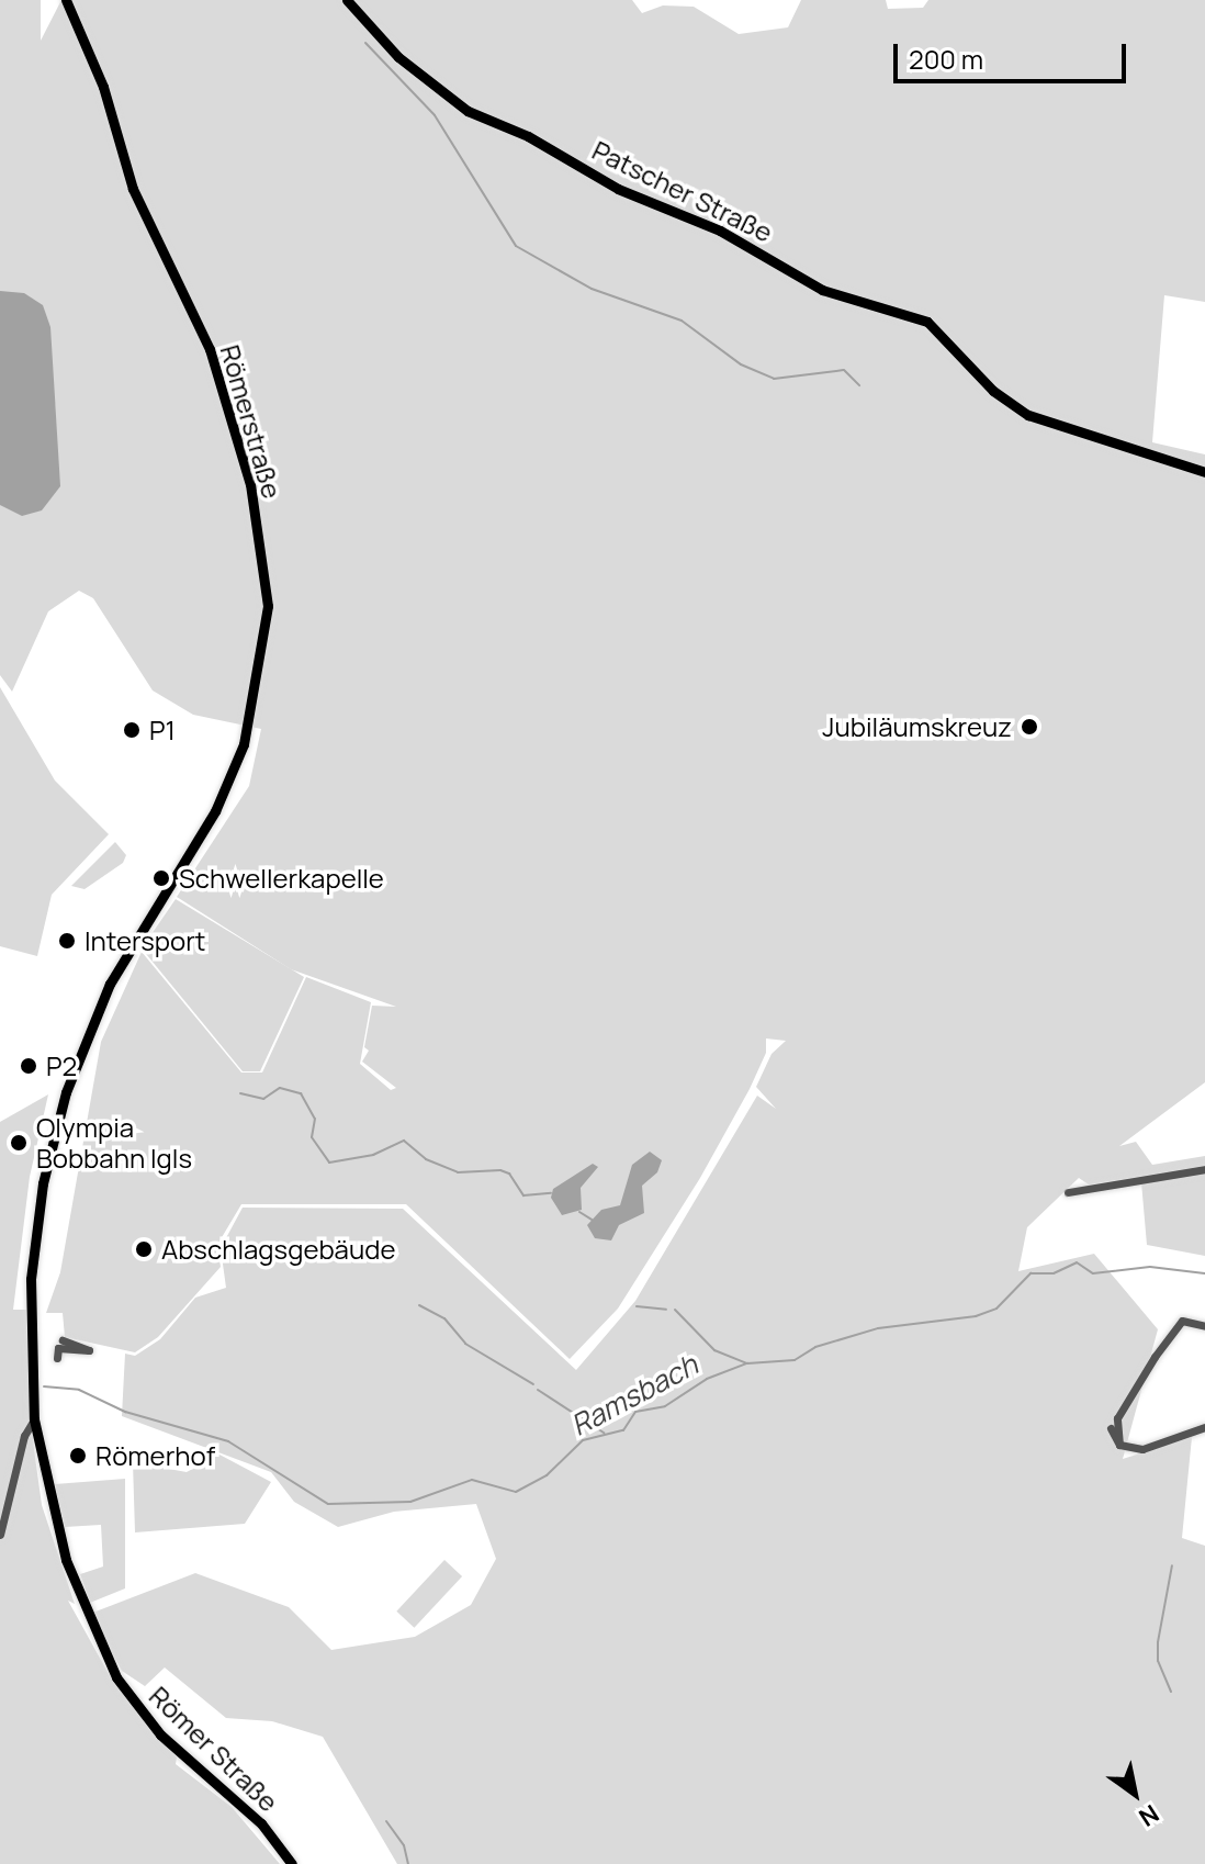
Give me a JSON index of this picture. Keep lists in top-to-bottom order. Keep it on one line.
{"streets":{"main road":["Patscher Straße","Römerstraße","Römer Straße"]},"crossings":[["Römerstraße","Römer Straße"]],"water":["Ramsbach"],"places":["Jubiläumskreuz","P1","Schwellerkapelle","Intersport","P2","Olympia Bobbahn Igls","Abschlagsgebäude","Römerhof"],"scale_bar":"200 m","north":"bottom right"}
